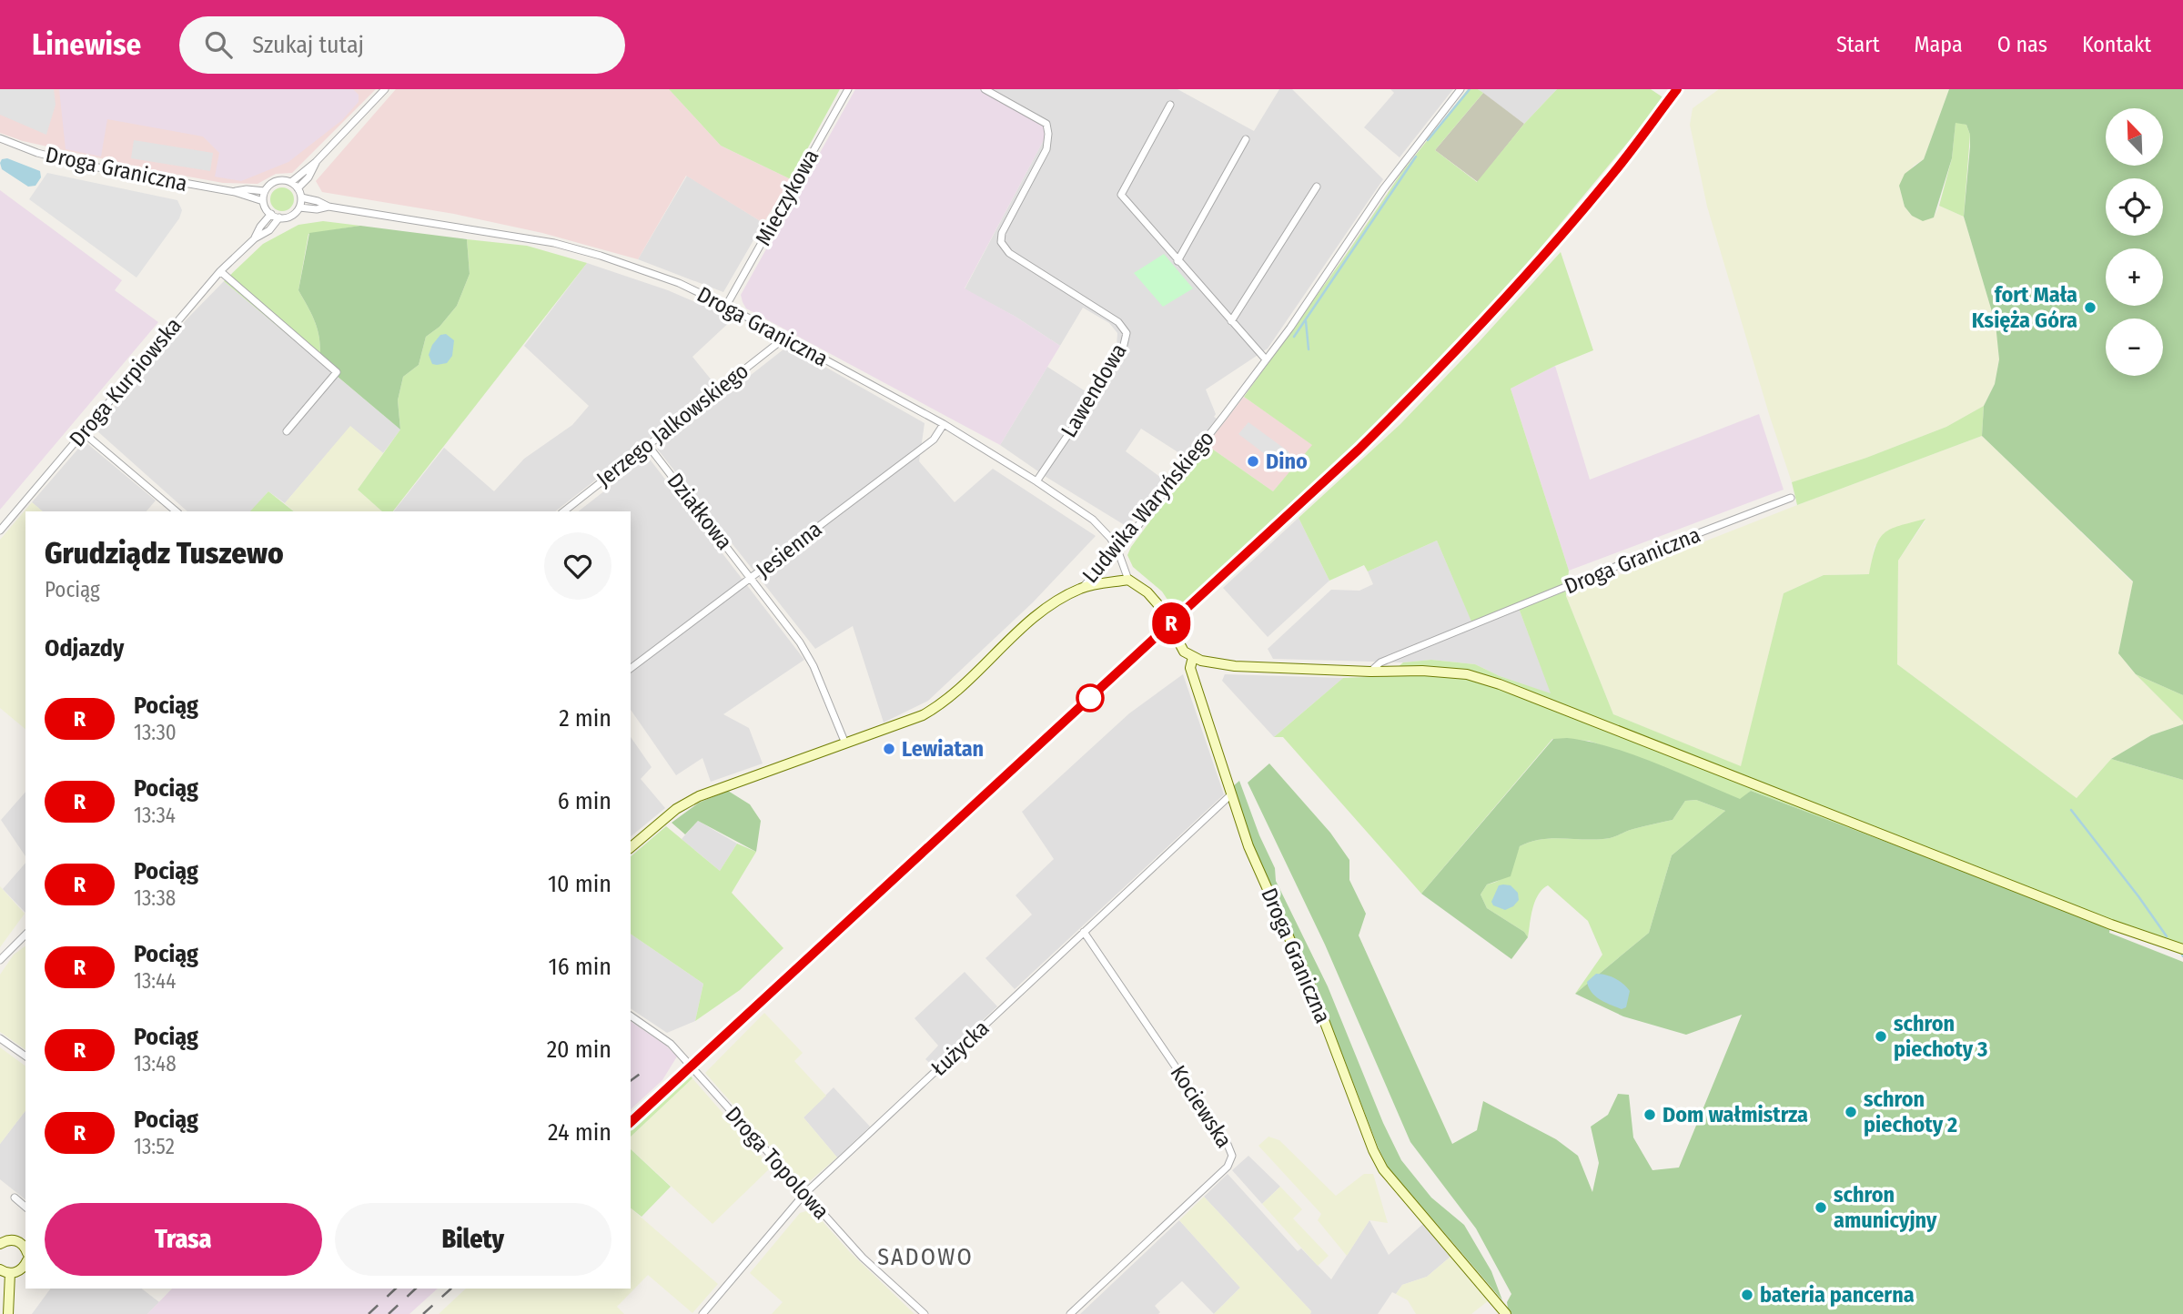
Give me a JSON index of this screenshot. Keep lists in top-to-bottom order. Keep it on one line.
{"streets":{"street":["Droga Graniczna","Mieczykowa","Droga Kurpiowska","Lawendowa","Jerzego Jalkowskiego","Ludwika Waryńskiego","Działkowa","Jesienna","Łużycka","Kociewska","Droga Topolowa"]},"crossings":[["Droga Graniczna","Mieczykowa"],["Droga Graniczna","Droga Kurpiowska"],["Droga Graniczna","Lawendowa"],["Droga Graniczna","Jerzego Jalkowskiego"],["Droga Graniczna","Ludwika Waryńskiego"],["Droga Graniczna","Jesienna"],["Droga Graniczna","Łużycka"],["Jerzego Jalkowskiego","Działkowa"],["Ludwika Waryńskiego","Działkowa"],["Działkowa","Jesienna"],["Łużycka","Kociewska"],["Łużycka","Droga Topolowa"]],"districts":["SADOWO"],"places":["fort Mała Księża Góra","Dino","Lewiatan","schron piechoty 3","schron piechoty 2","Dom wałmistrza","schron amunicyjny","bateria pancerna"],"north":"top left","page":{"header":"Linewise","search":"Szukaj tutaj","nav":["Start","Mapa","O nas","Kontakt"],"on_map":"R","map_buttons":["+","−"],"heading":[["Grudziądz Tuszewo","Pociąg"],"Odjazdy"],"list":[{"mark":"R","name":"Pociąg","note":"13:30","value":"2 min"},{"mark":"R","name":"Pociąg","note":"13:34","value":"6 min"},{"mark":"R","name":"Pociąg","note":"13:38","value":"10 min"},{"mark":"R","name":"Pociąg","note":"13:44","value":"16 min"},{"mark":"R","name":"Pociąg","note":"13:48","value":"20 min"},{"mark":"R","name":"Pociąg","note":"13:52","value":"24 min"}],"buttons":["Trasa","Bilety"]}}
